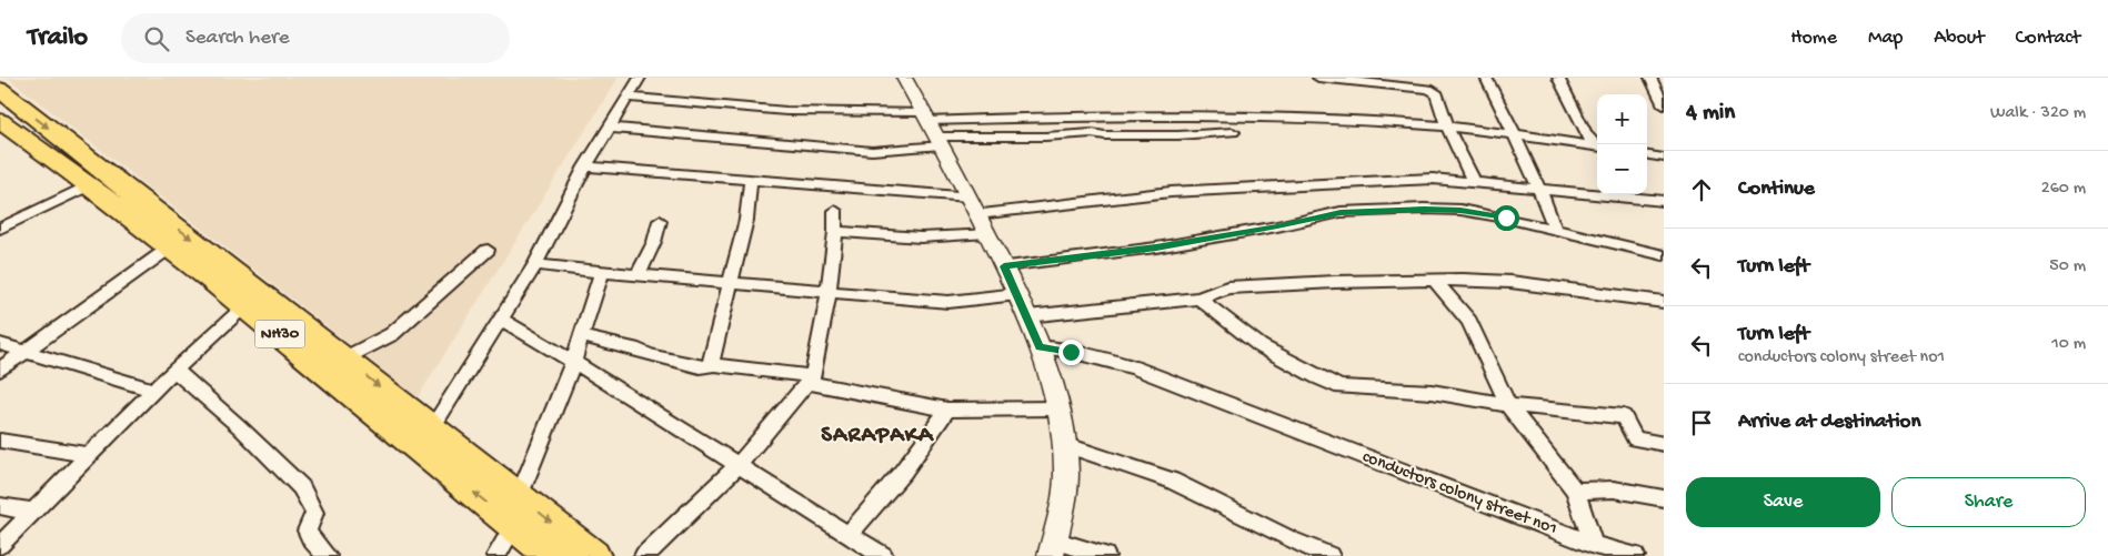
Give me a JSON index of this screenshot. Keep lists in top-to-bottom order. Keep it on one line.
{"streets":{"highway":["NH30"],"street":["conductors colony street no1"]},"districts":["SARAPAKA"],"page":{"header":"Trailo","search":"Search here","nav":["Home","Map","About","Contact"],"heading":["4 min","Walk · 320 m"],"map_buttons":["+","−"],"list":[["Continue","260 m"],["Turn left","50 m"],["Turn left","conductors colony street no1","10 m"],"Arrive at destination"],"buttons":["Save","Share"]}}
